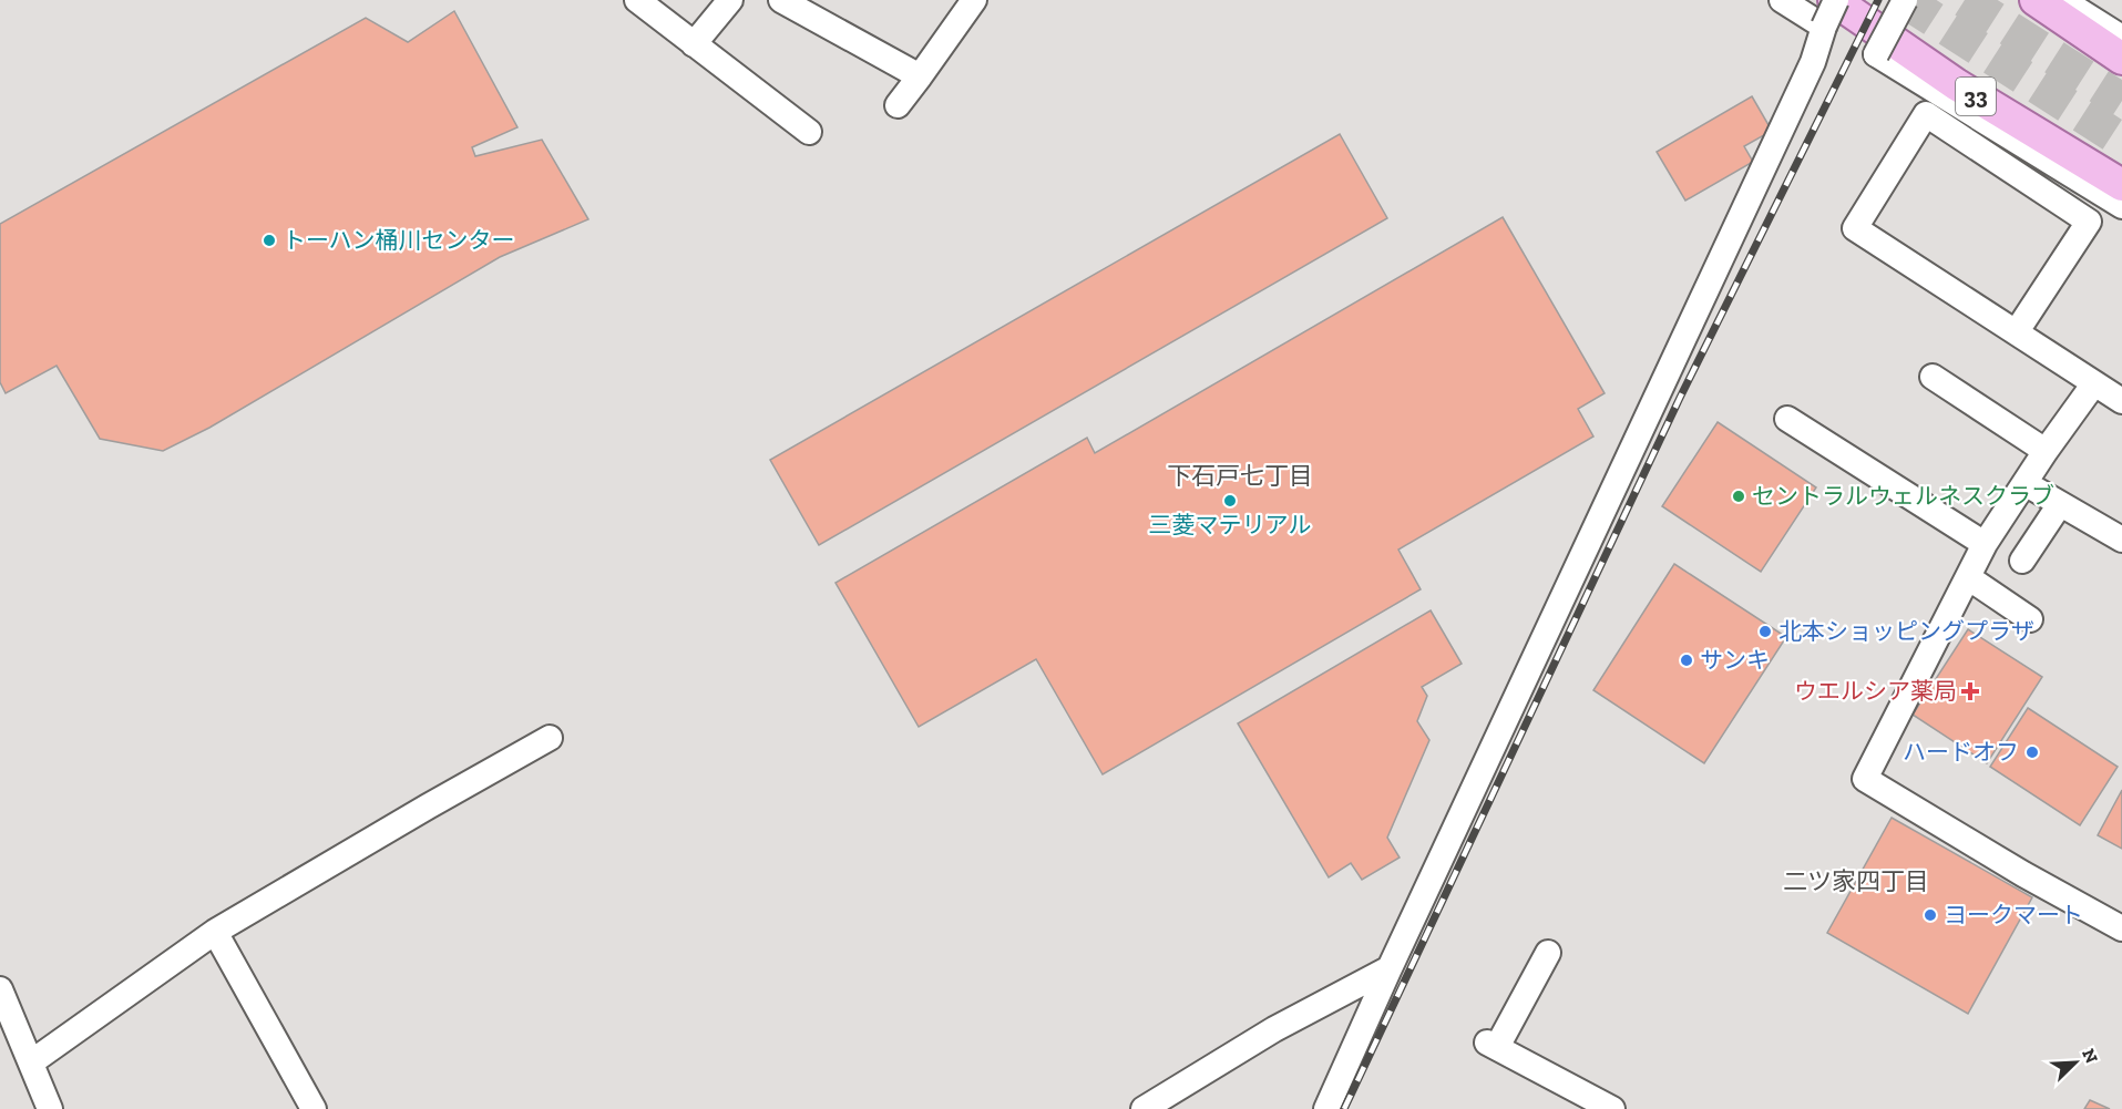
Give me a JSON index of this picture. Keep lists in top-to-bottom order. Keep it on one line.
{"streets":{"main road":["33"]},"districts":["下石戸七丁目","二ツ家四丁目"],"places":{"other":["トーハン桶川センター","セントラルウェルネスクラブ","三菱マテリアル","北本ショッピングプラザ","サンキ","ハードオフ","ヨークマート"],"health":["ウエルシア薬局"]},"north":"top right"}
